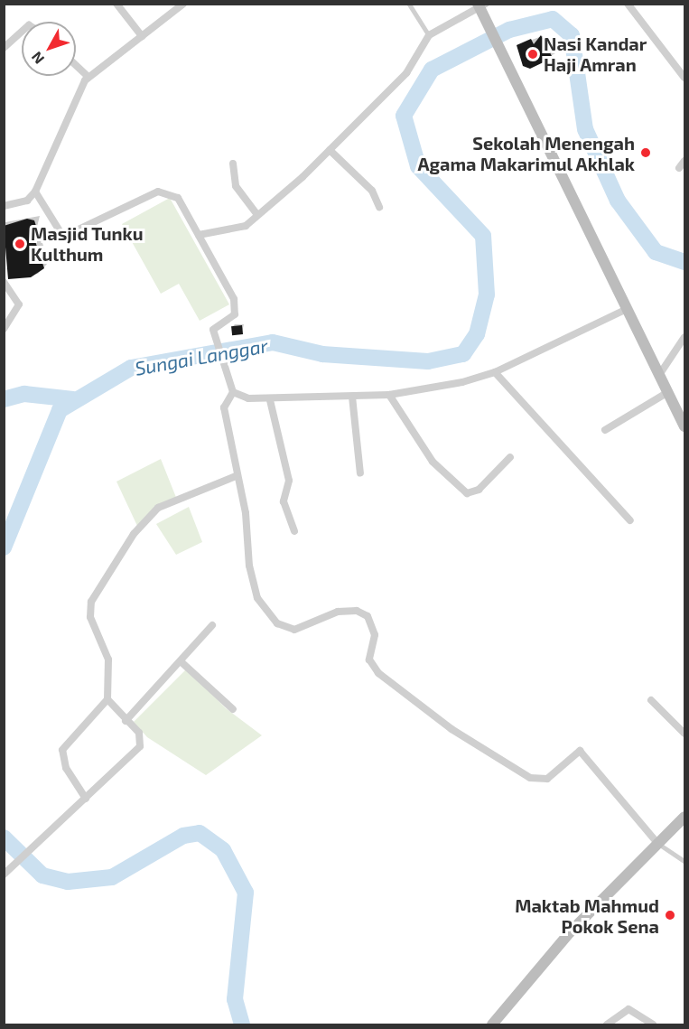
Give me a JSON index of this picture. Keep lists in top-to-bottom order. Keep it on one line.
{"water":["Sungai Langgar"],"places":["Nasi Kandar Haji Amran","Sekolah Menengah Agama Makarimul Akhlak","Masjid Tunku Kulthum","Maktab Mahmud Pokok Sena"],"north":"bottom left"}
